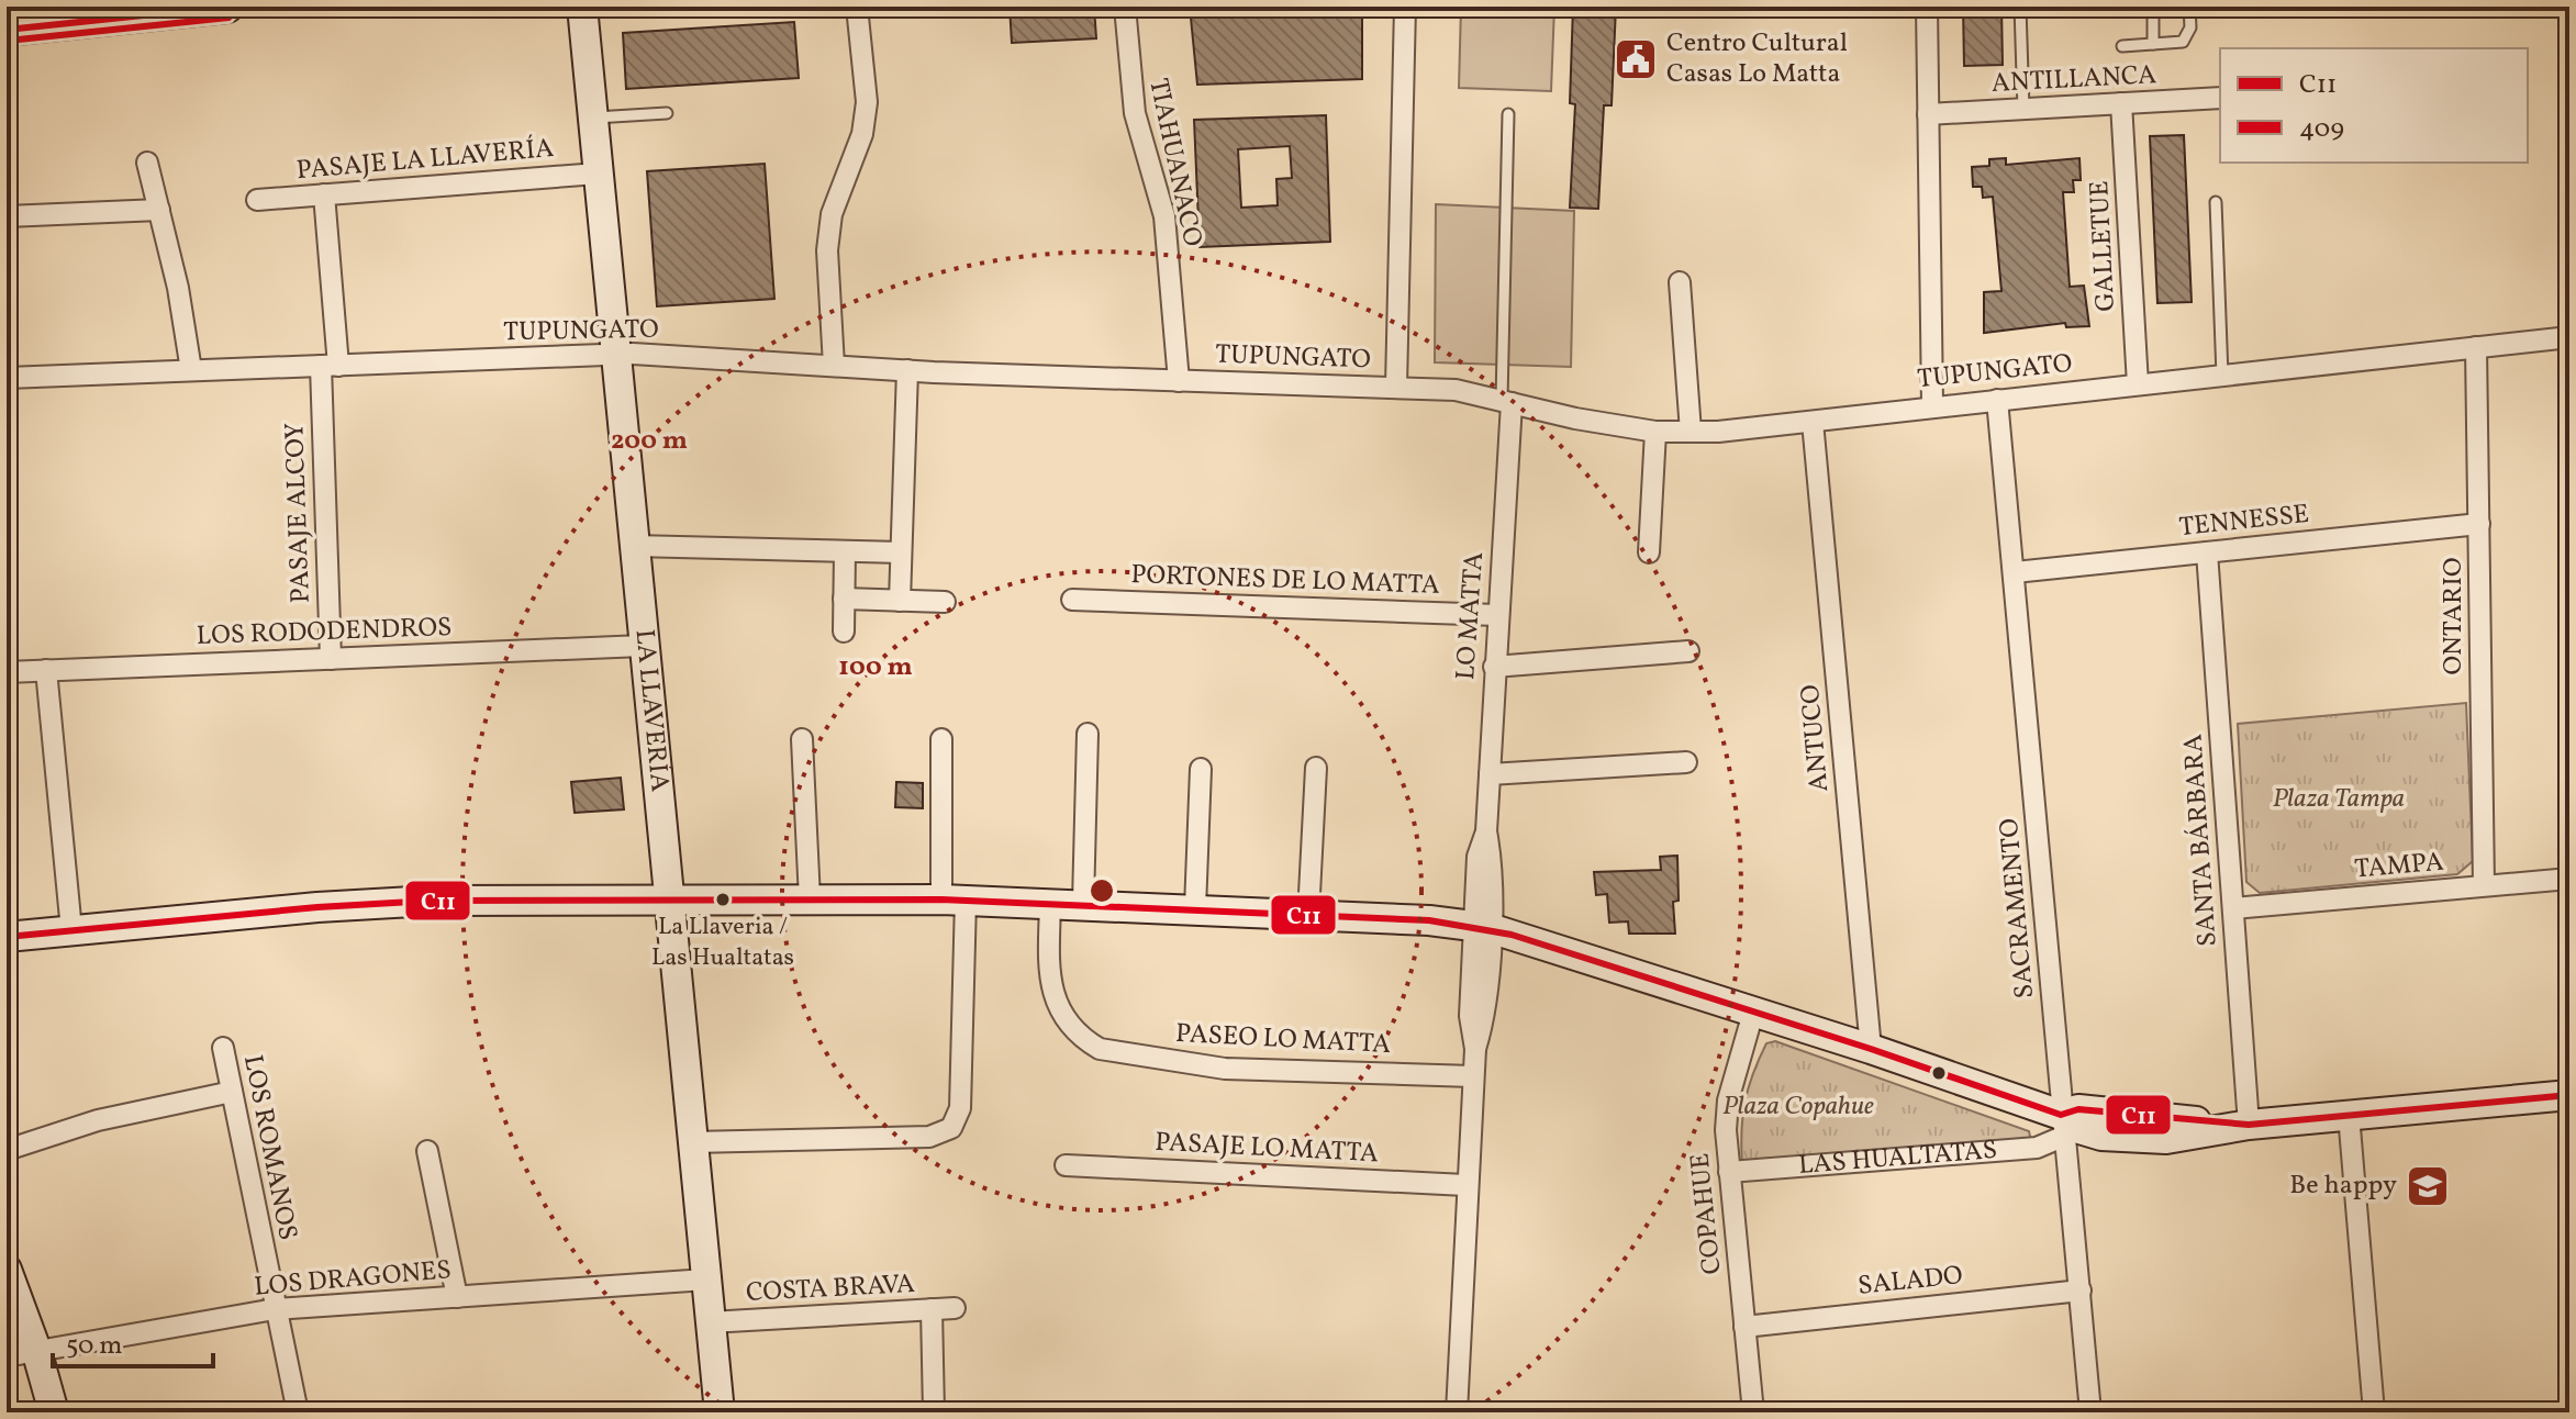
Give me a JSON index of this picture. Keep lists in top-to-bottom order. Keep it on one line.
{"streets":{"street":["ANTILLANCA","PASAJE LA LLAVERÍA","TIAHUANACO","GALLETUE","TUPUNGATO","PASAJE ALCOY","TENNESSE","PORTONES DE LO MATTA","LO MATTA","ONTARIO","LOS RODODENDROS","LA LLAVERÍA","ANTUCO","SANTA BÁRBARA","TAMPA","SACRAMENTO","PASEO LO MATTA","LOS ROMANOS","PASAJE LO MATTA","LAS HUALTATAS","COPAHUE","LOS DRAGONES","SALADO","COSTA BRAVA"]},"crossings":[["ANTILLANCA","GALLETUE"],["PASAJE LA LLAVERÍA","PASAJE ALCOY"],["PASAJE LA LLAVERÍA","LA LLAVERÍA"],["TIAHUANACO","TUPUNGATO"],["GALLETUE","TUPUNGATO"],["TUPUNGATO","PASAJE ALCOY"],["TUPUNGATO","LO MATTA"],["TUPUNGATO","ONTARIO"],["TUPUNGATO","LA LLAVERÍA"],["TUPUNGATO","ANTUCO"],["TUPUNGATO","SACRAMENTO"],["PASAJE ALCOY","LOS RODODENDROS"],["TENNESSE","ONTARIO"],["TENNESSE","SANTA BÁRBARA"],["TENNESSE","SACRAMENTO"],["PORTONES DE LO MATTA","LO MATTA"],["LO MATTA","PASEO LO MATTA"],["LO MATTA","PASAJE LO MATTA"],["LO MATTA","LAS HUALTATAS"],["ONTARIO","TAMPA"],["LOS RODODENDROS","LA LLAVERÍA"],["LA LLAVERÍA","LAS HUALTATAS"],["LA LLAVERÍA","LOS DRAGONES"],["LA LLAVERÍA","COSTA BRAVA"],["ANTUCO","LAS HUALTATAS"],["SANTA BÁRBARA","TAMPA"],["SANTA BÁRBARA","LAS HUALTATAS"],["SACRAMENTO","LAS HUALTATAS"],["SACRAMENTO","SALADO"],["PASEO LO MATTA","LAS HUALTATAS"],["LOS ROMANOS","LOS DRAGONES"],["LAS HUALTATAS","COPAHUE"],["COPAHUE","SALADO"]],"parks":["Plaza Tampa","Plaza Copahue"],"places":{"public building":["Centro Cultural Casas Lo Matta"],"other":["La Llaveria / Las Hualtatas"],"school or university":["Be happy"]},"lines":["transit line C11","transit line 409"],"legend":["C11","409"],"scale_bar":"50 m","rings":["200 m","100 m"]}
